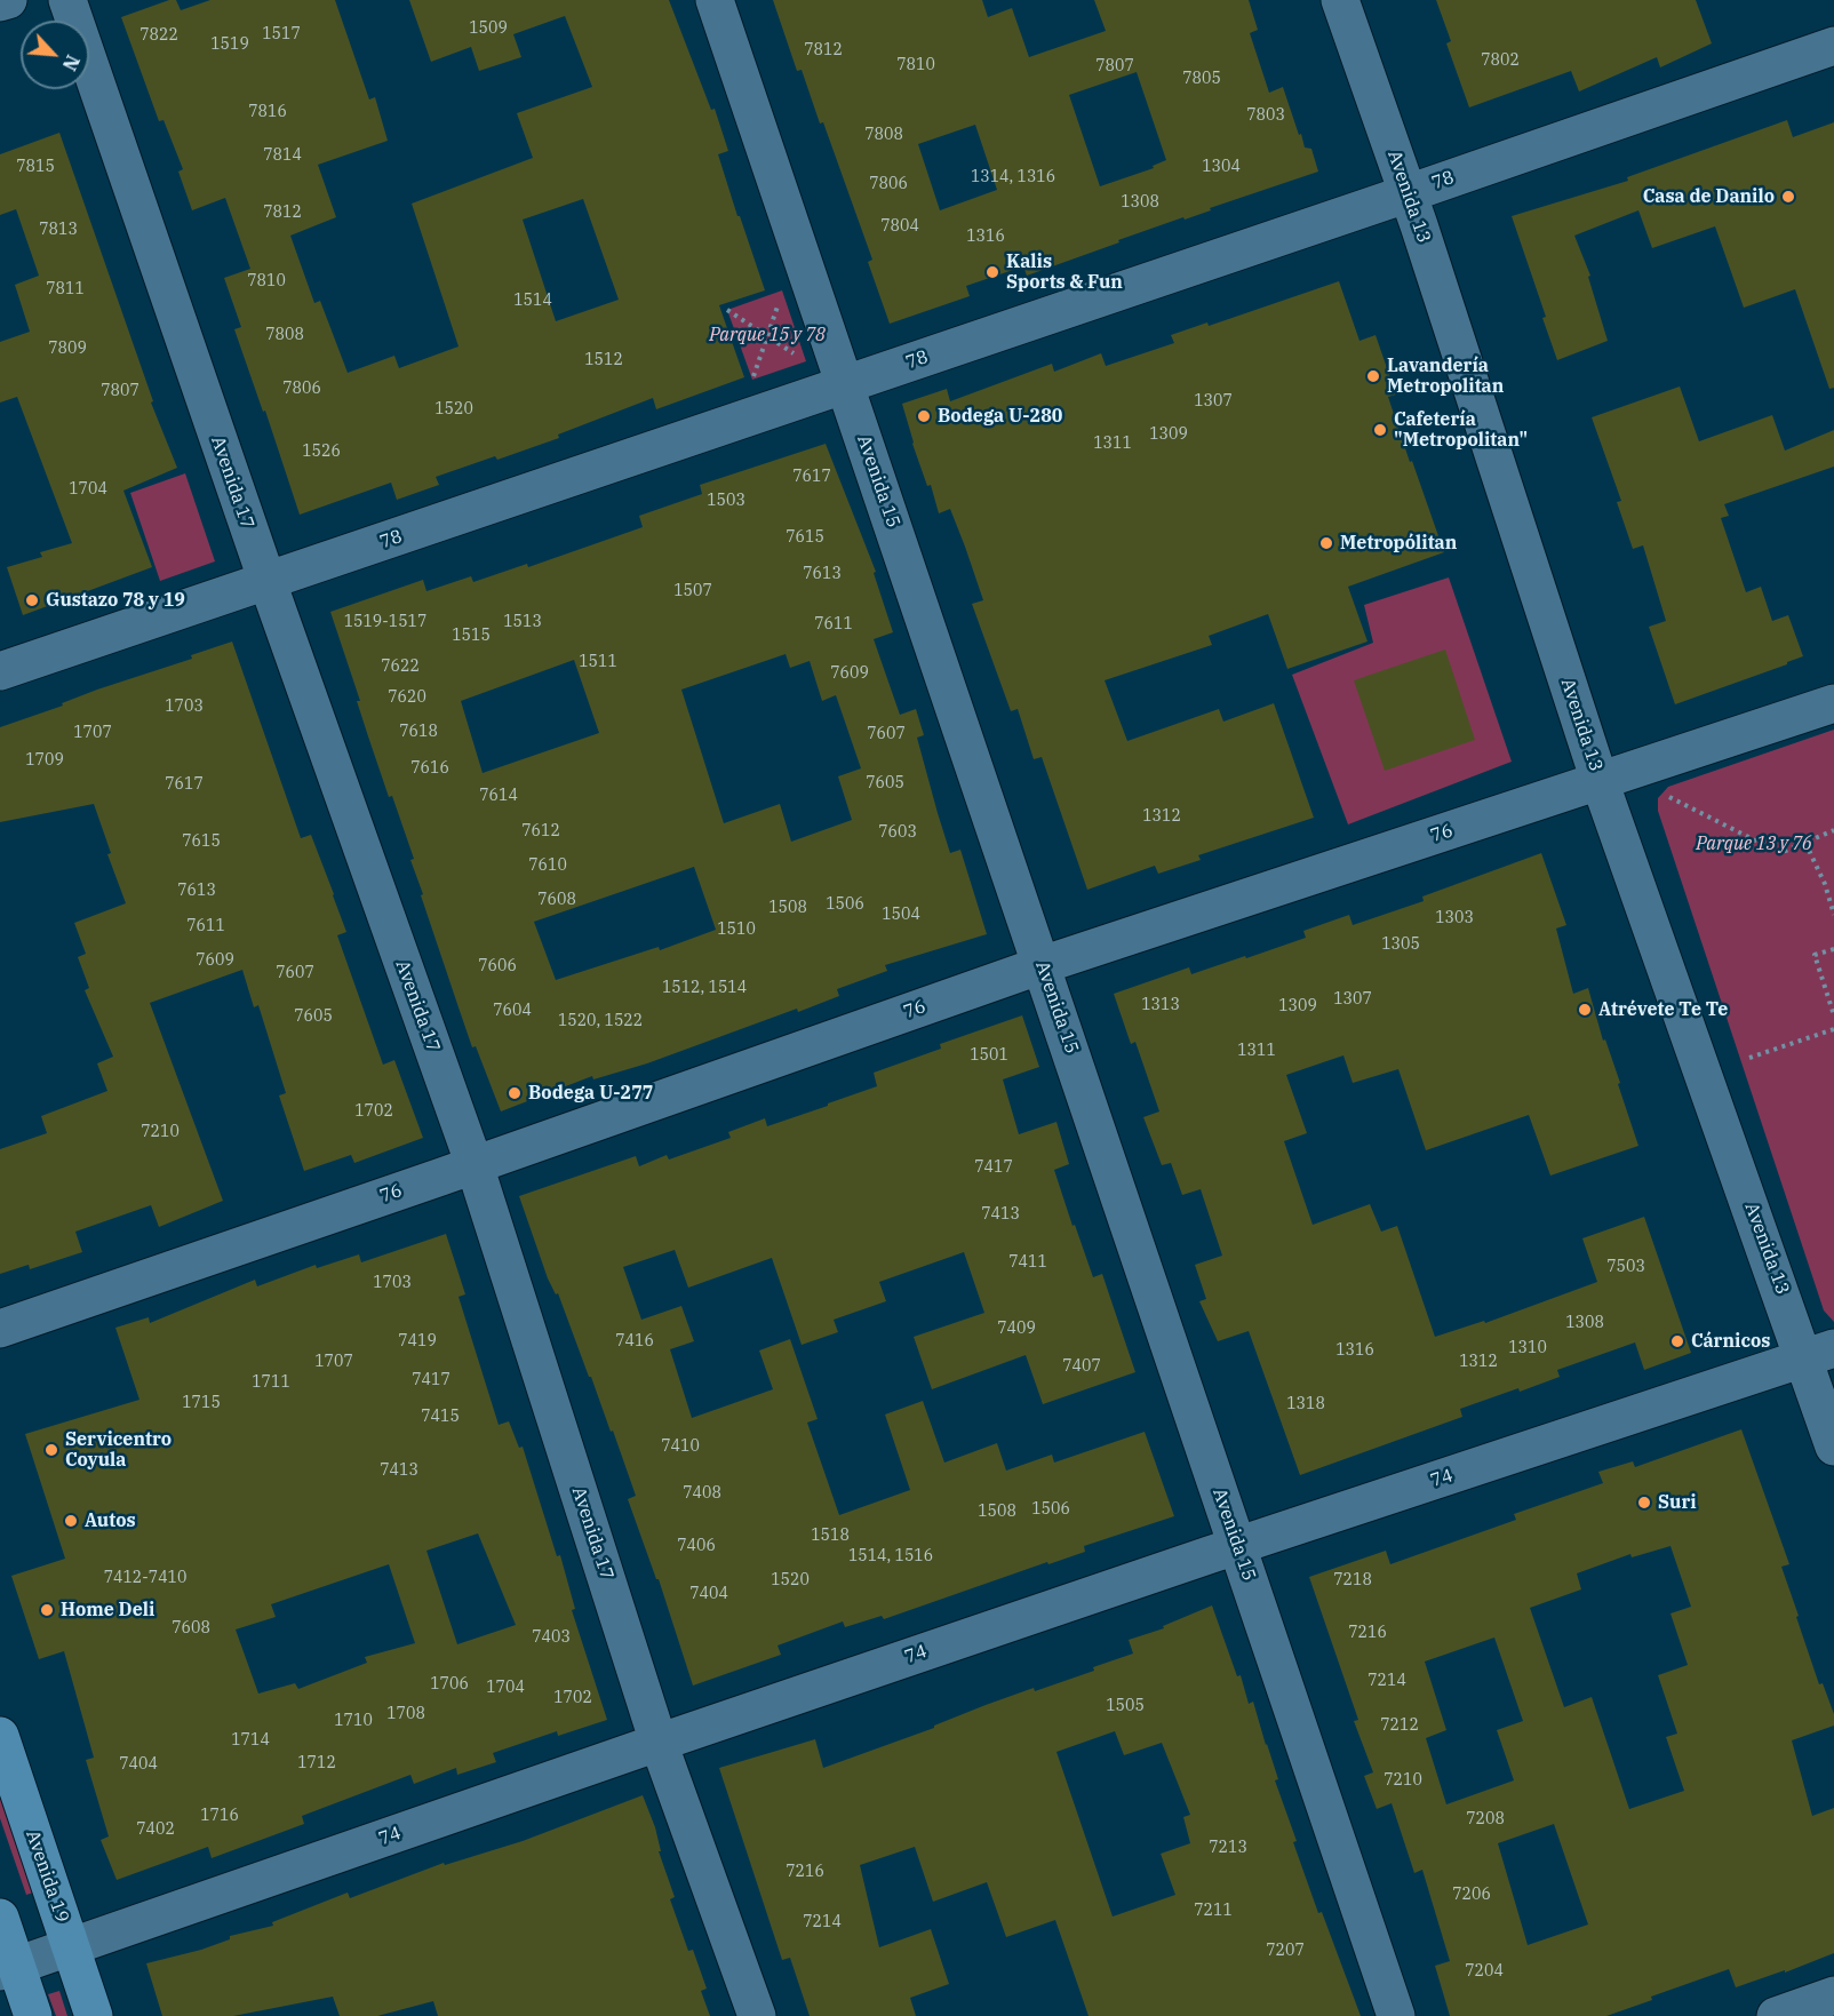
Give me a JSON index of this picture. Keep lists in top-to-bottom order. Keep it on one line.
{"streets":{"main road":["Avenida 19"],"street":["78","Avenida 13","Avenida 15","Avenida 17","76","74"]},"crossings":[["78","Avenida 13"],["78","Avenida 15"],["78","Avenida 17"],["Avenida 13","76"],["Avenida 13","74"],["Avenida 15","76"],["Avenida 15","74"],["Avenida 17","76"],["Avenida 17","74"],["74","Avenida 19"]],"parks":["Parque 15 y 78","Parque 13 y 76"],"places":["Casa de Danilo","Kalis Sports & Fun","Lavandería Metropolitan","Bodega U-280","Cafetería \"Metropolitan\"","Metropólitan","Gustazo 78 y 19","Atrévete Te Te","Bodega U-277","Cárnicos","Servicentro Coyula","Suri","Autos","Home Deli"],"house_numbers":["1509","1517","7822","1519","7812","7802","7810","7807","7805","7816","7803","7808","7814","7815","1304","1314, 1316","7806","1308","7812","7804","7813","1316","7810","7811","1514","7808","7809","1512","7806","7807","1307","1520","1309","1311","1526","7617","1704","1503","7615","7613","1507","1519-1517","1513","7611","1515","1511","7622","7609","7620","1703","7618","1707","7607","1709","7616","7605","7617","7614","1312","7612","7603","7615","7610","7613","7608","1506","1508","1504","1303","7611","1510","1305","7609","7606","7607","1512, 1514","1307","1313","1309","7604","7605","1520, 1522","1311","1501","1702","7210","7417","7413","7411","7503","1703","1308","7409","7419","7416","1310","1316","1707","1312","7407","7417","1711","1715","1318","7415","7410","7413","7408","1506","1508","1518","7406","1514, 1516","7412-7410","1520","7218","7404","7608","7216","7403","7214","1706","1704","1702","1505","1708","1710","7212","1714","1712","7404","7210","1716","7208","7402","7213","7216","7206","7211","7214","7207","7204"],"north":"bottom right"}
